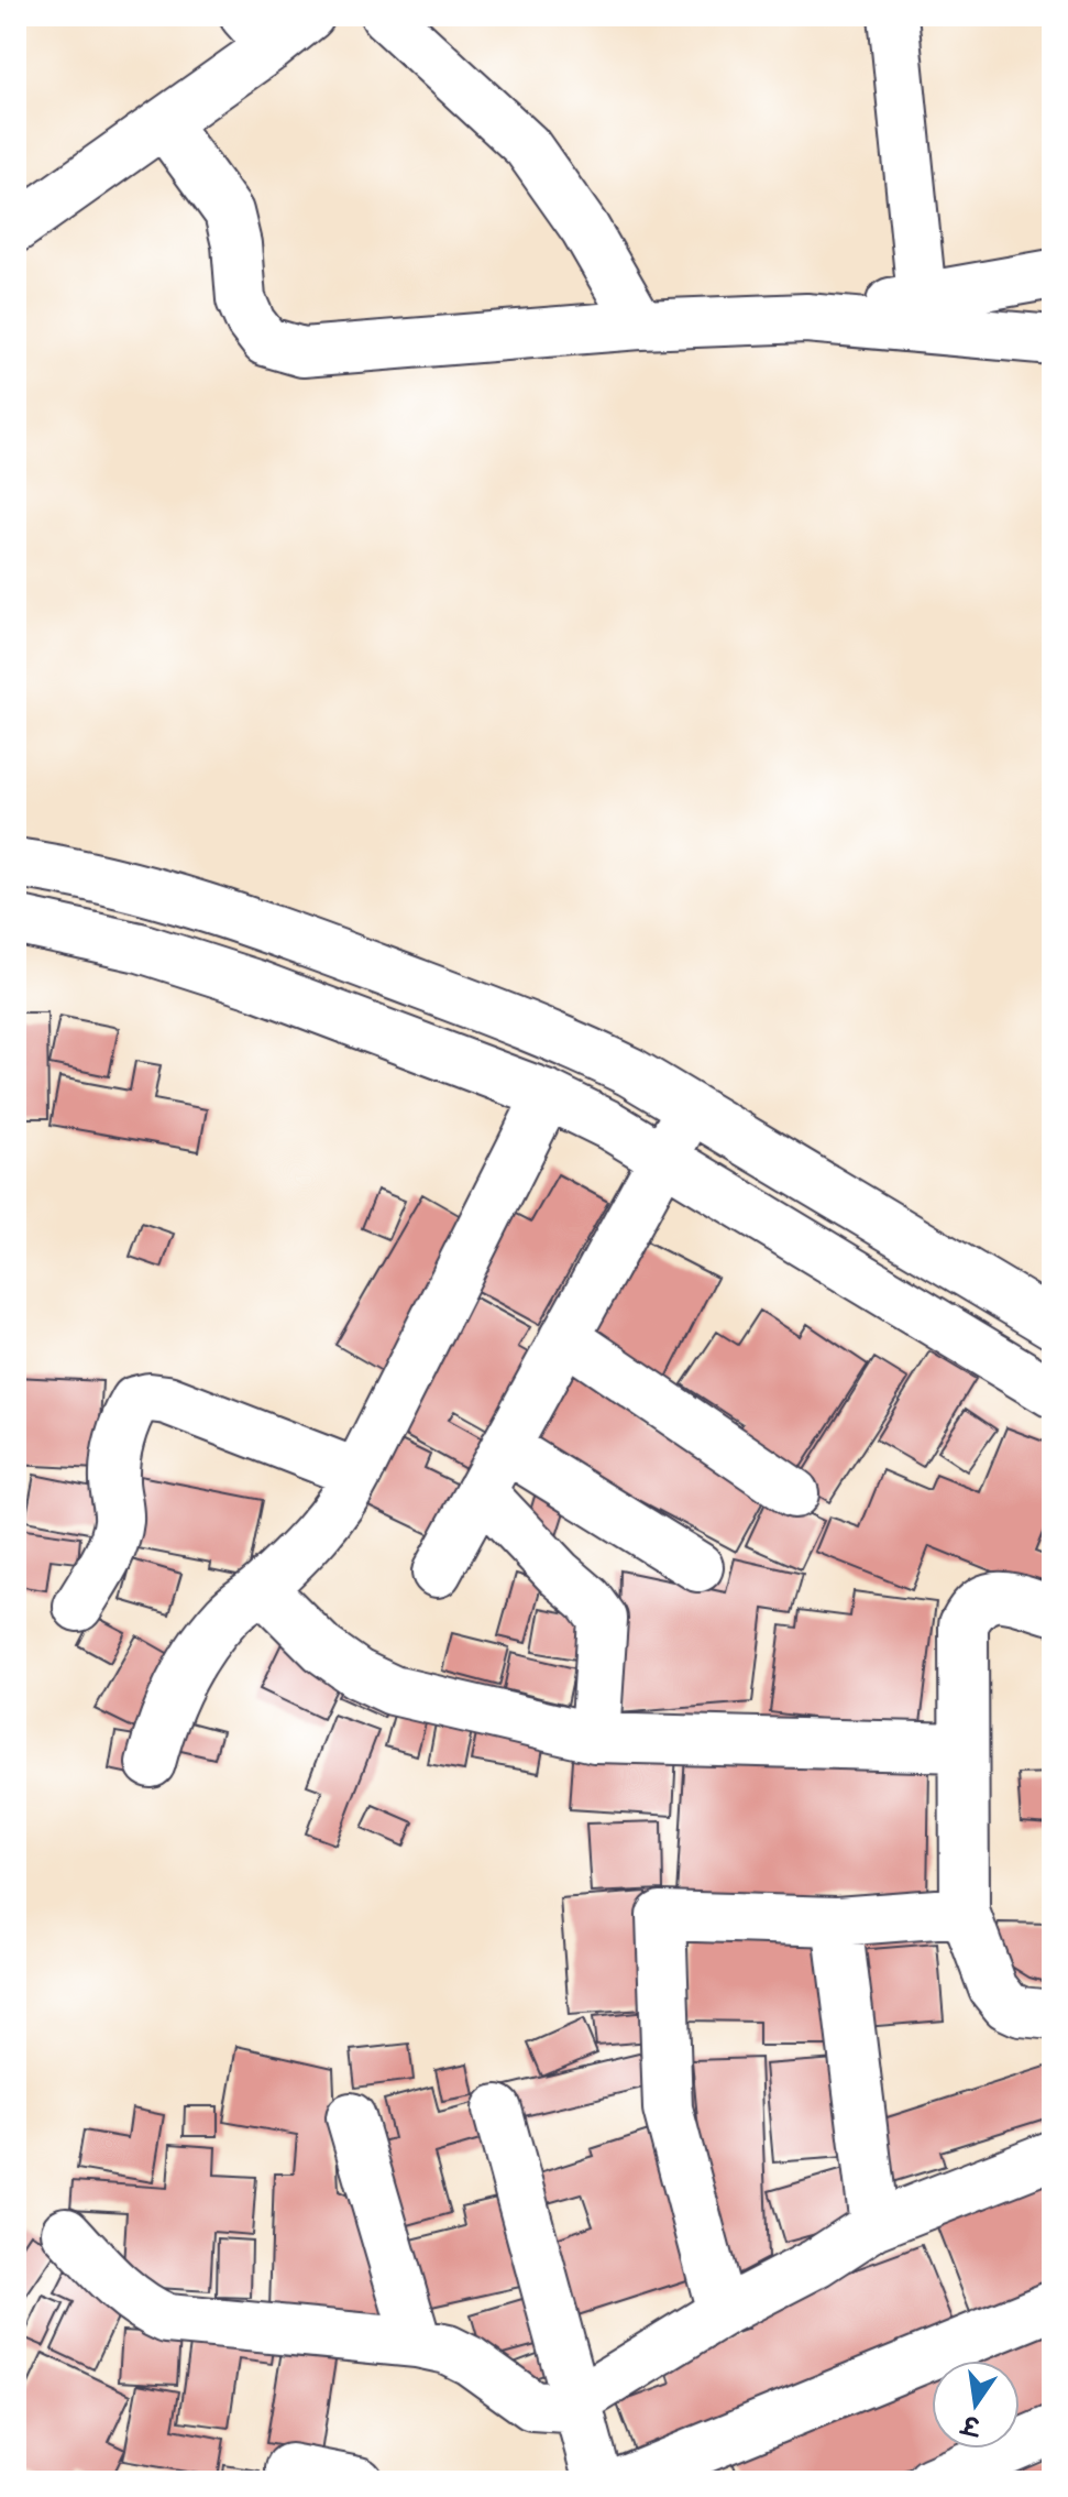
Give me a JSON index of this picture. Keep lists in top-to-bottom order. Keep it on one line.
{"north":"bottom"}
